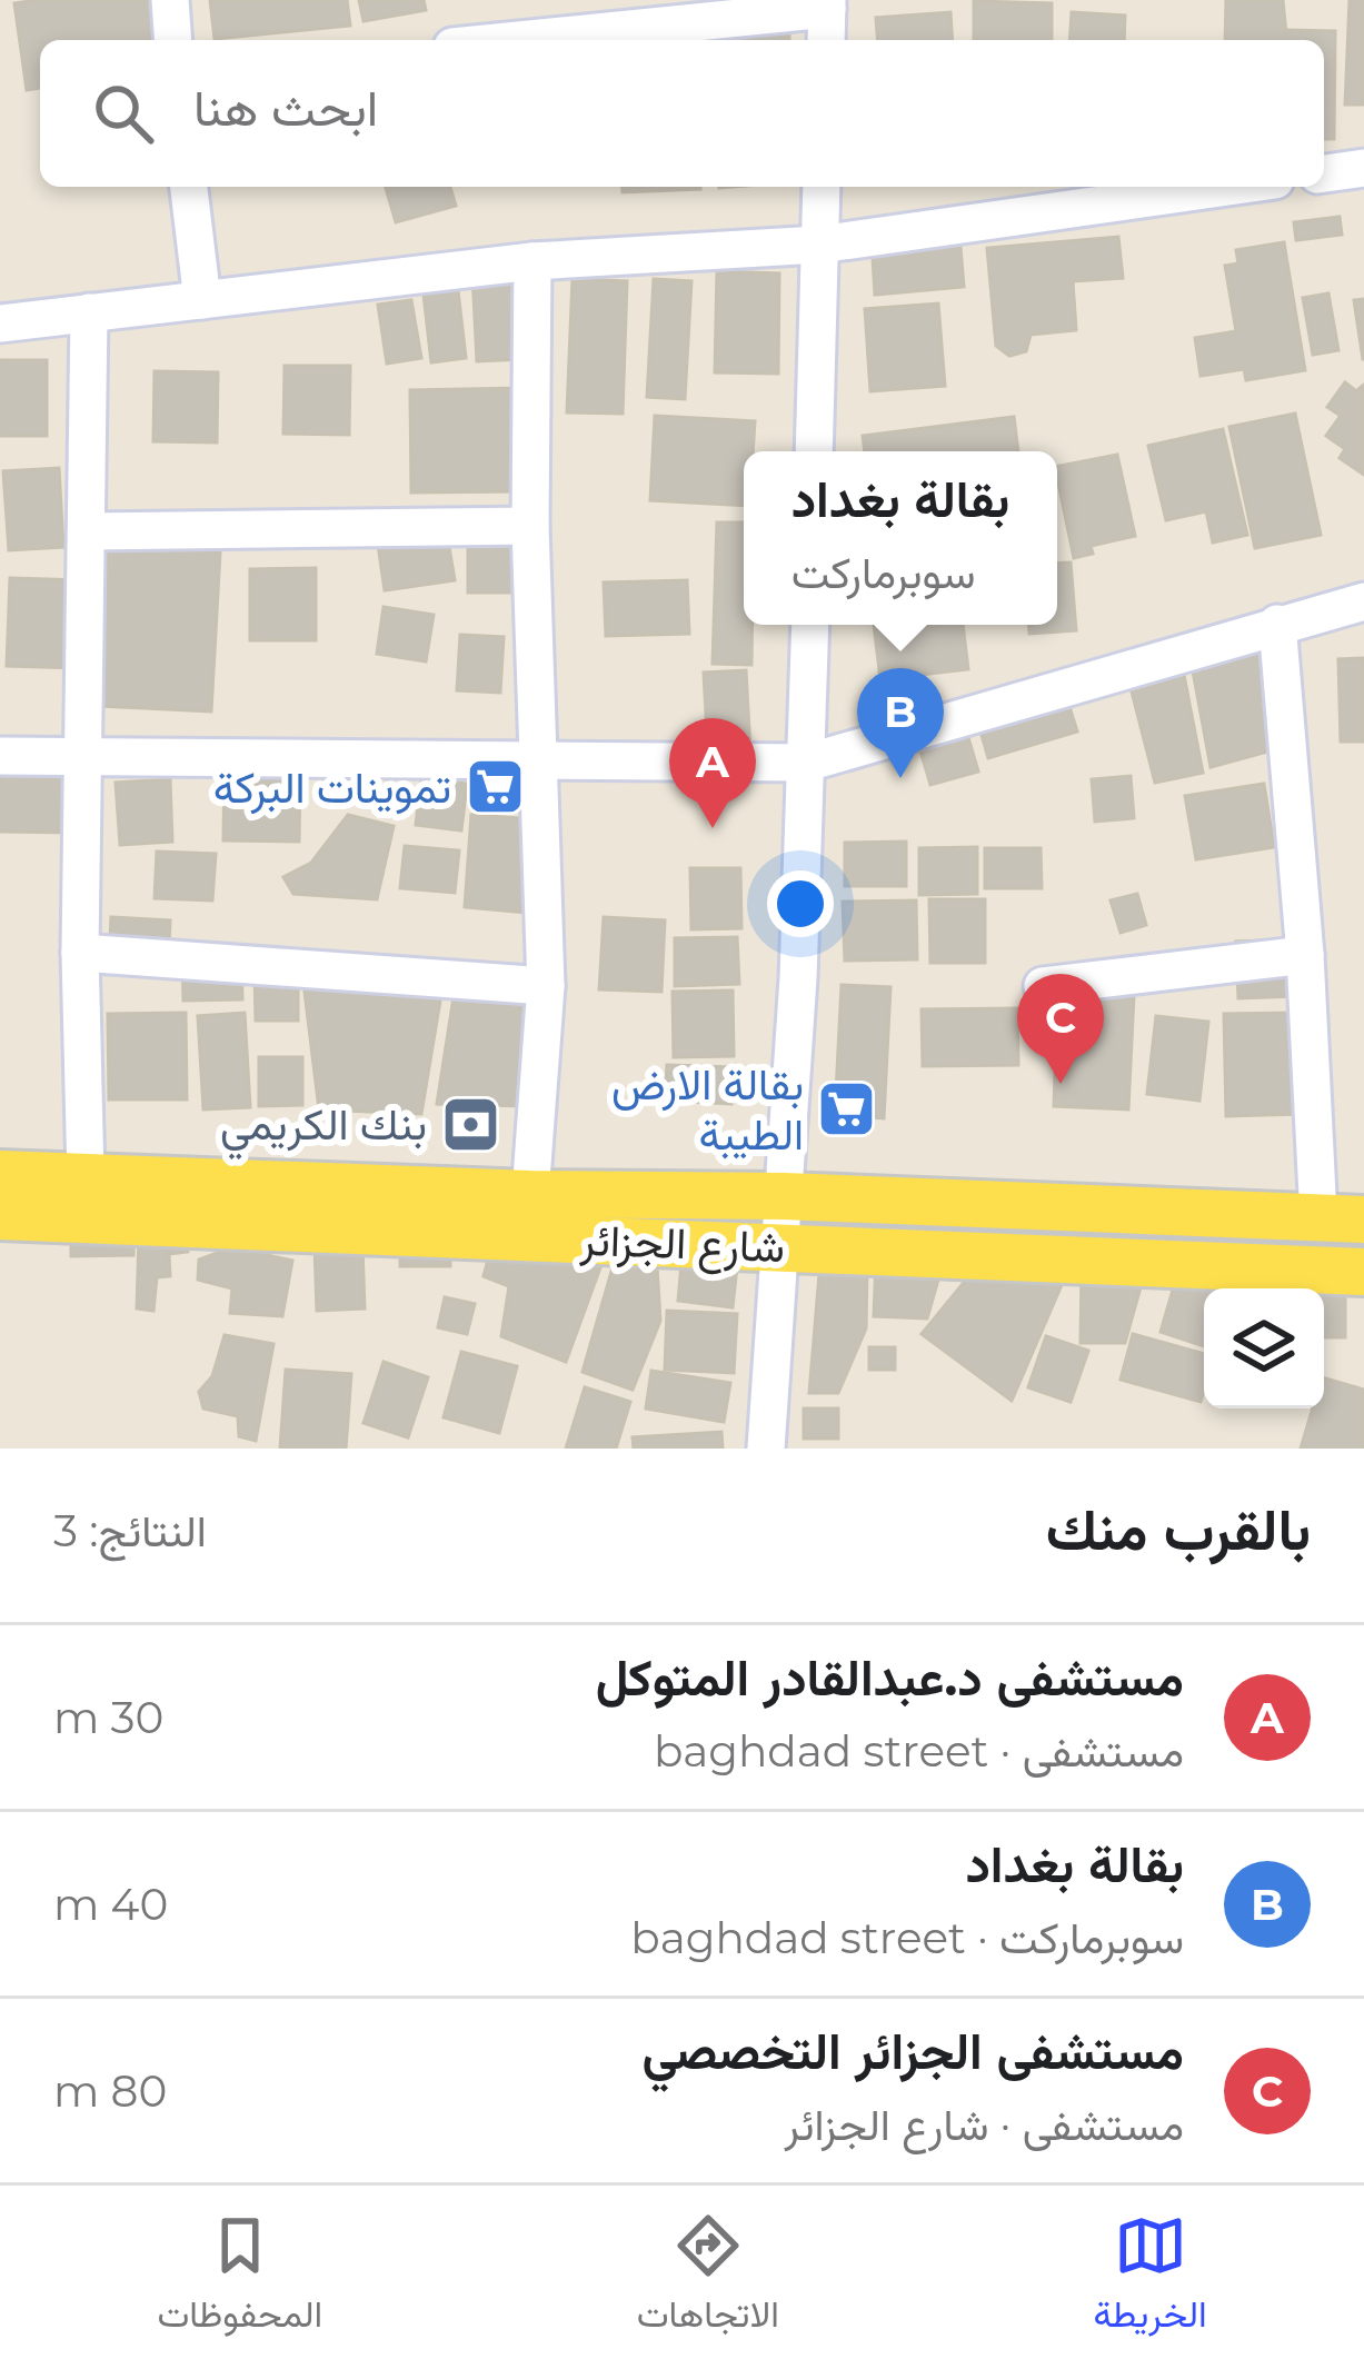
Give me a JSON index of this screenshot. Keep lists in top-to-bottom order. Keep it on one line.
{"streets":{"main road":["شارع الجزائر"]},"places":{"supermarket":["تموينات البركة","بقالة الارض الطيبة"],"bank":["بنك الكريمي"]},"page":{"search":"ابحث هنا","popup":["بقالة بغداد","سوبرماركت"],"pins":["B","A","C"],"heading":["بالقرب منك","النتائج: 3"],"list":[{"mark":"A","name":"مستشفى د.عبدالقادر المتوكل","note":"مستشفى · baghdad street","value":"30 m"},{"mark":"B","name":"بقالة بغداد","note":"سوبرماركت · baghdad street","value":"40 m"},{"mark":"C","name":"مستشفى الجزائر التخصصي","note":"مستشفى · شارع الجزائر","value":"80 m"}],"nav":["الخريطة","الاتجاهات","المحفوظات"]}}
